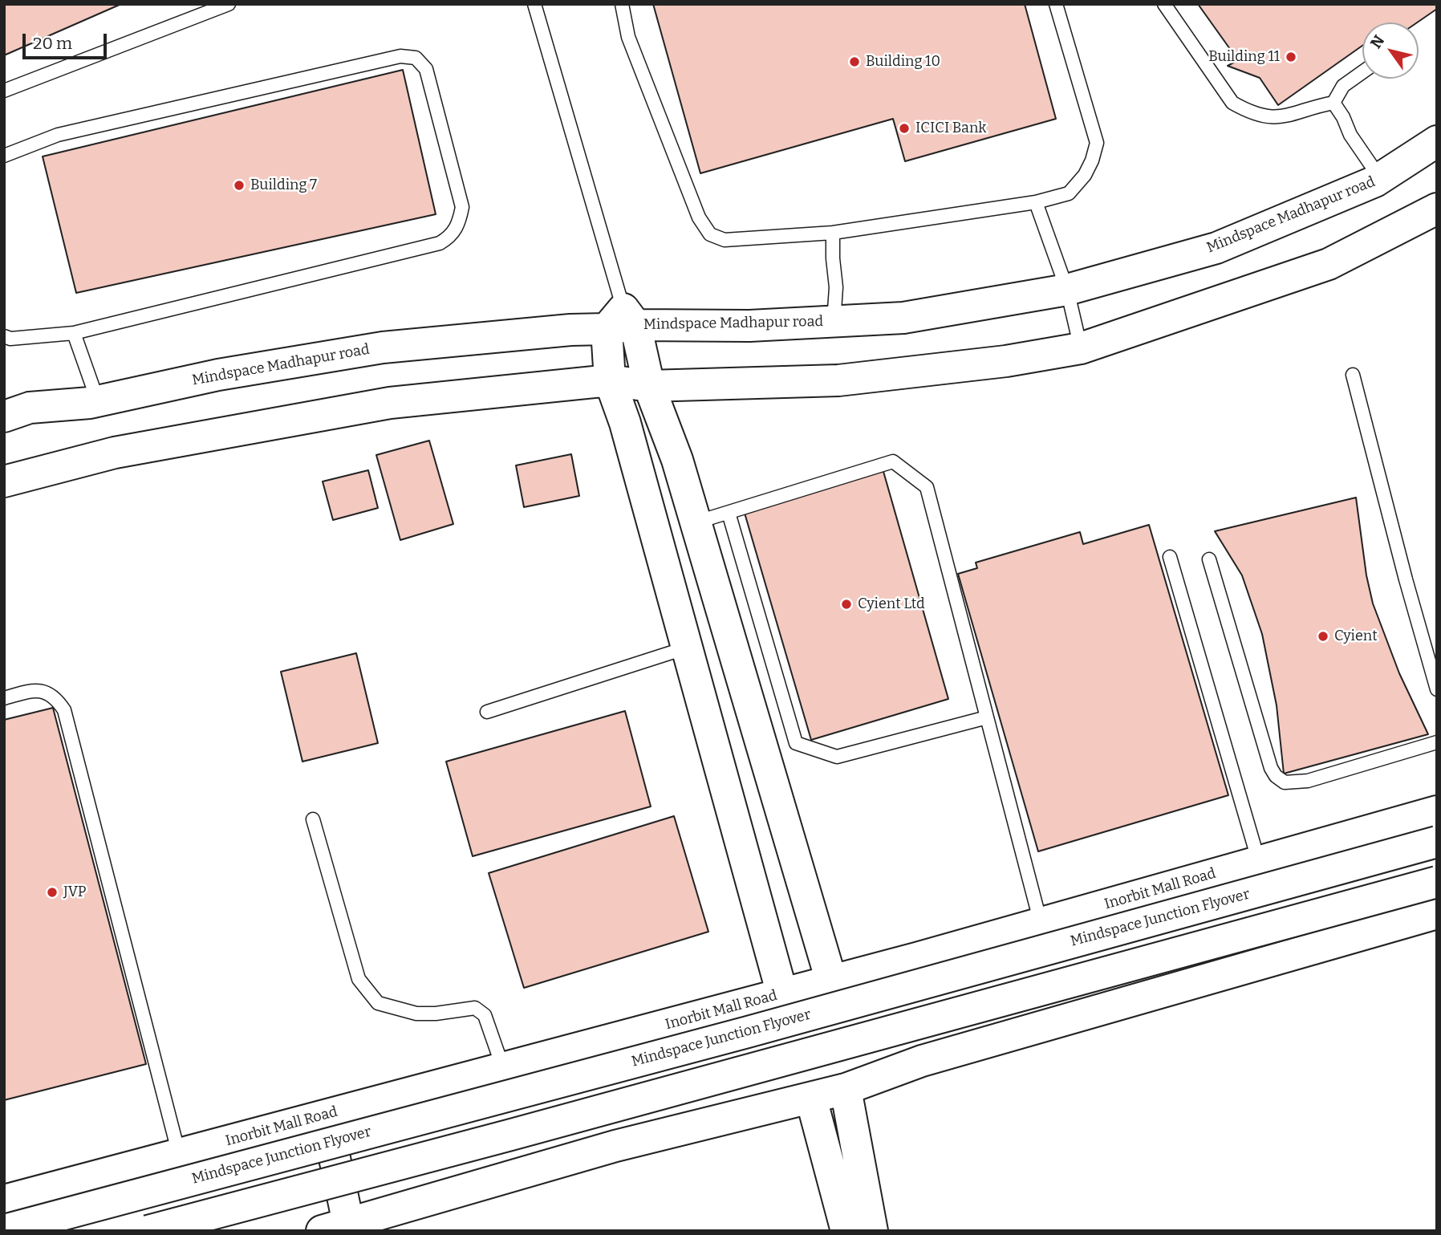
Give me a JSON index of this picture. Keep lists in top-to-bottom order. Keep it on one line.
{"streets":{"main road":["Mindspace Madhapur road","Inorbit Mall Road","Mindspace Junction Flyover"]},"places":["Building 11","Building 10","ICICI Bank","Building 7","Cyient Ltd","Cyient","JVP"],"scale_bar":"20 m","north":"top left"}
